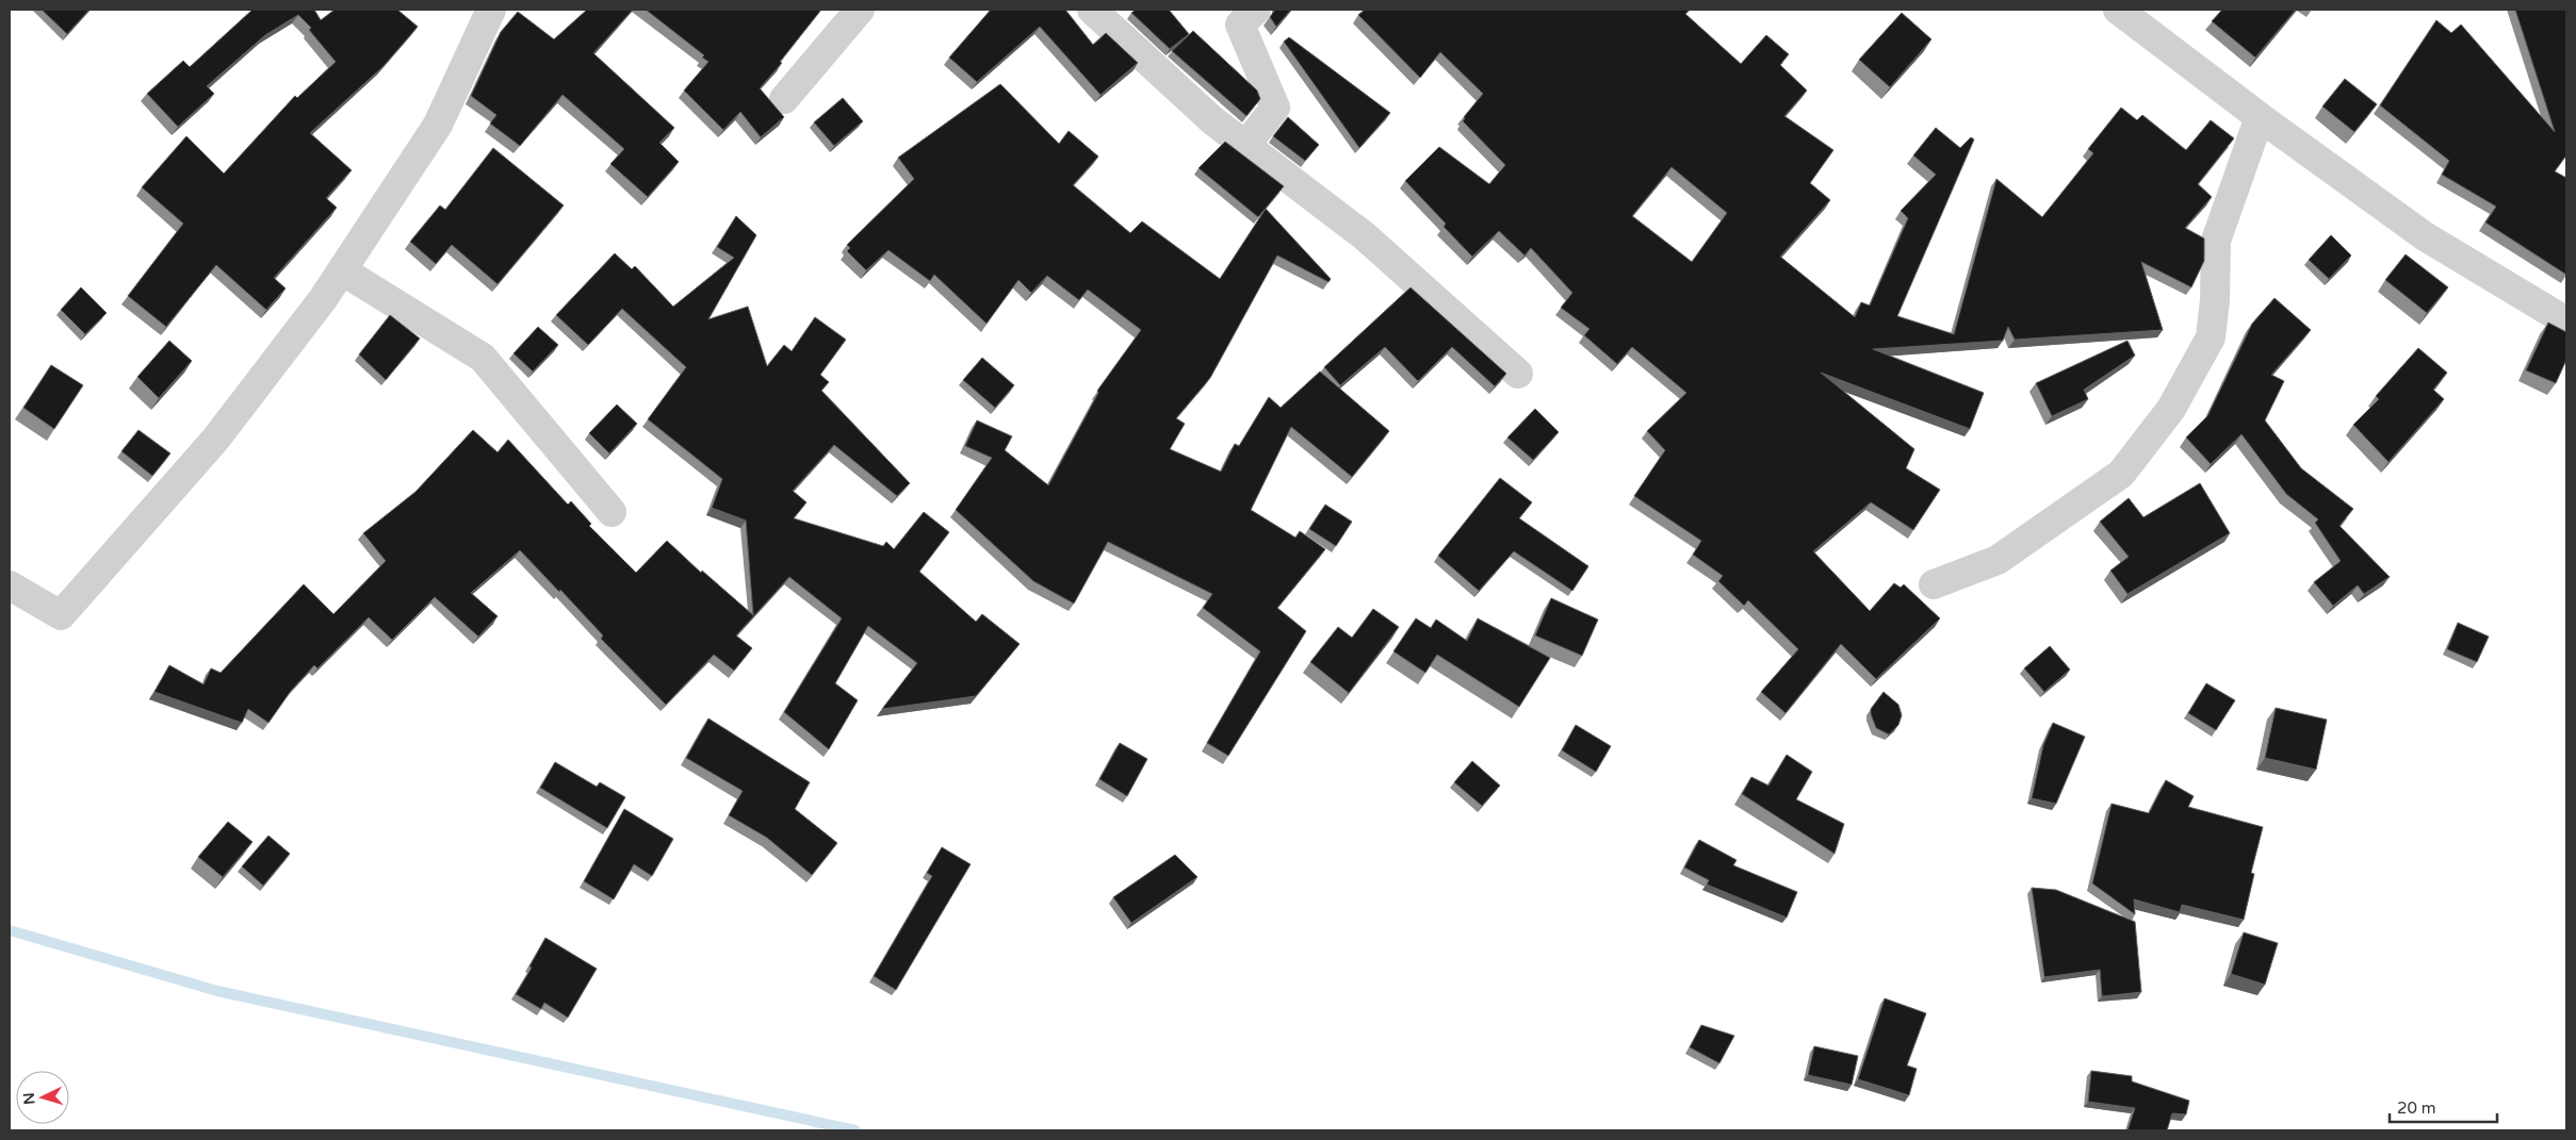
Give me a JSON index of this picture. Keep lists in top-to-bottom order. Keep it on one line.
{"scale_bar":"20 m","north":"left"}
